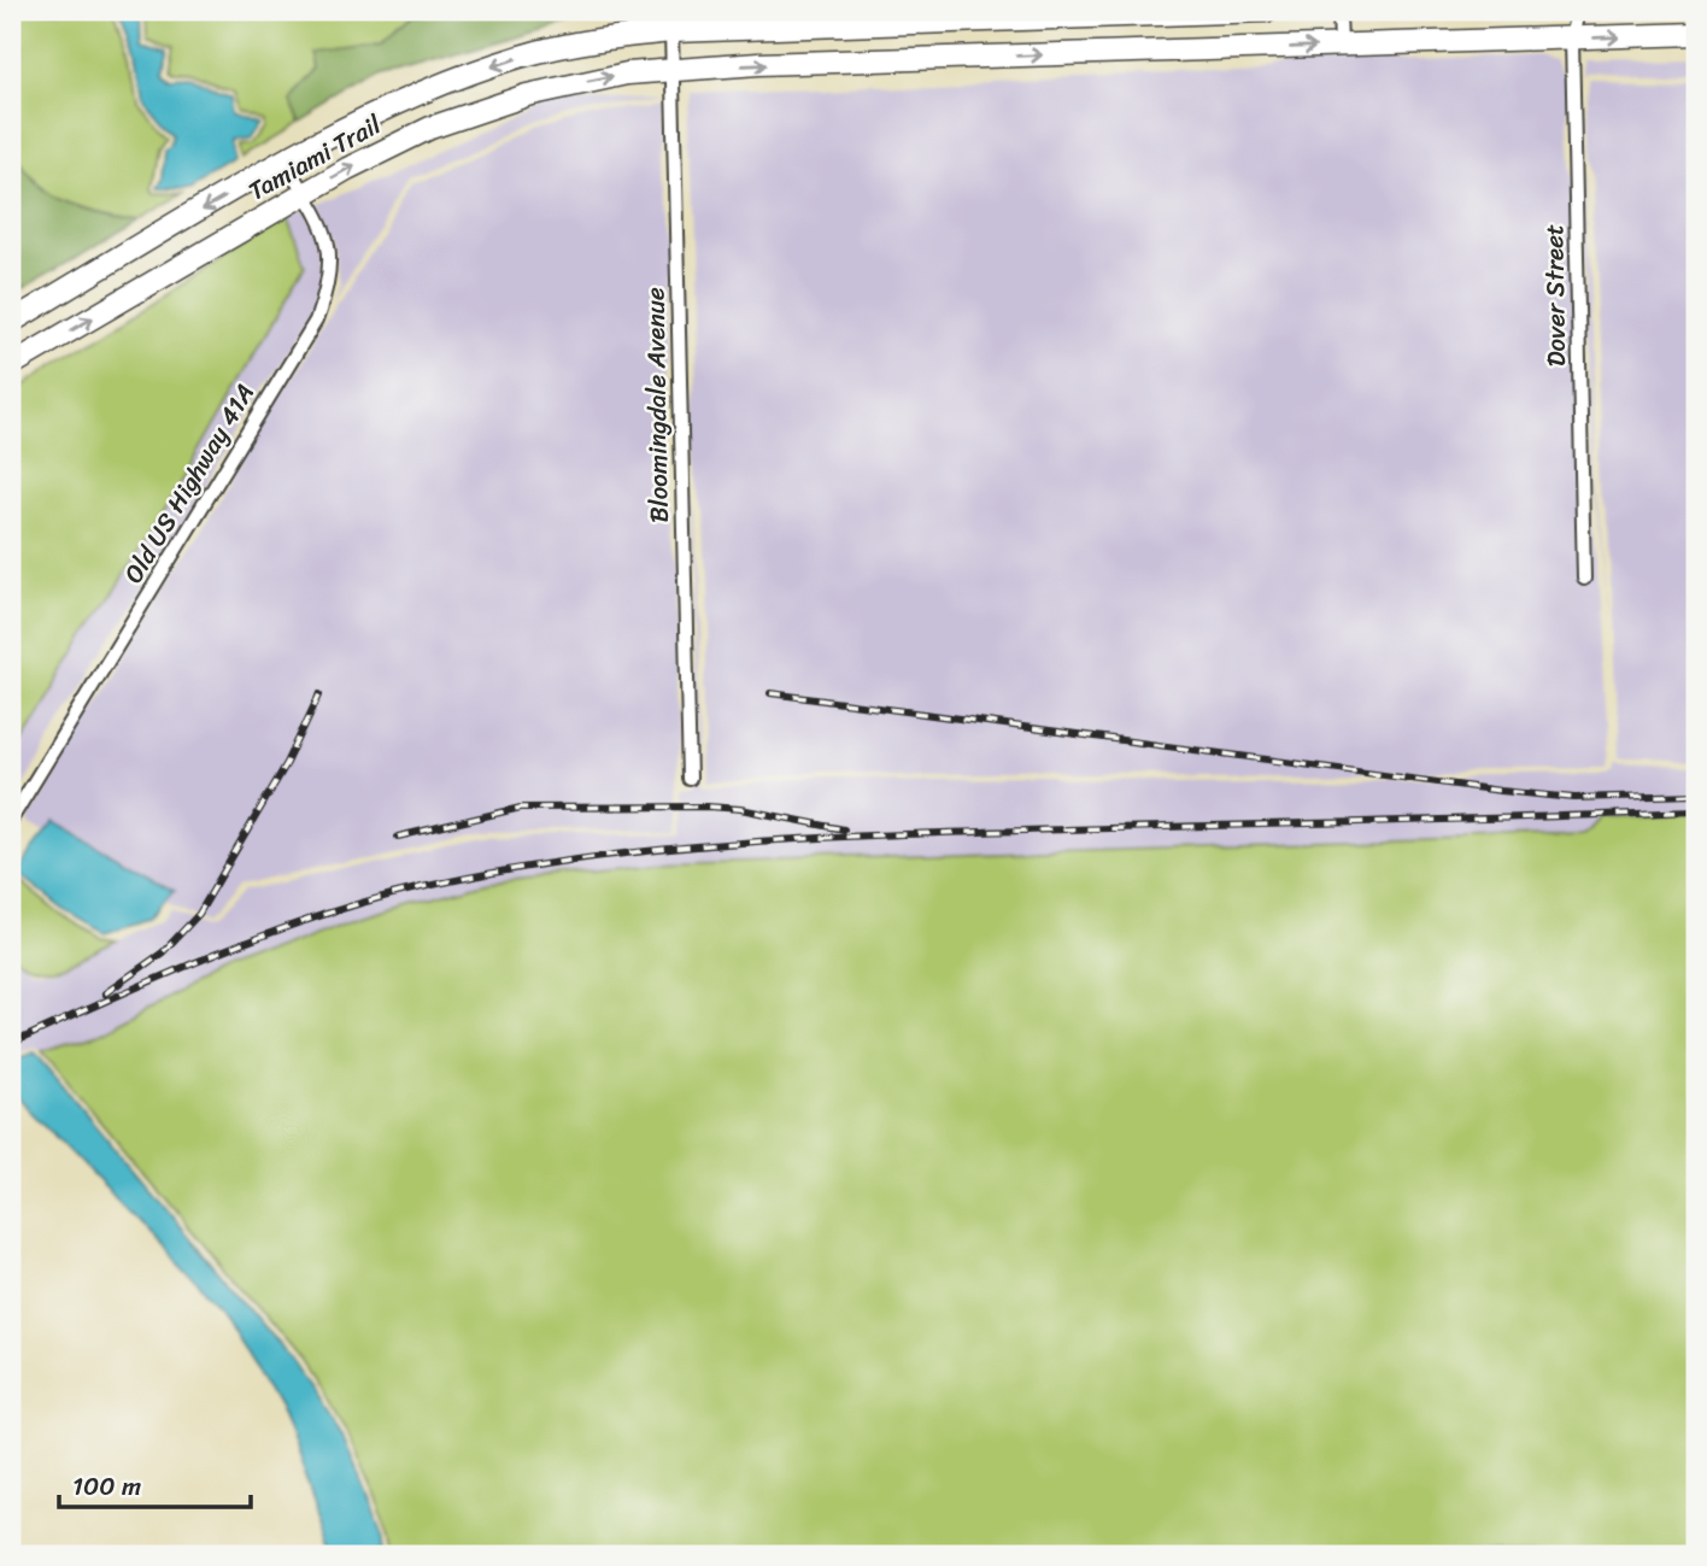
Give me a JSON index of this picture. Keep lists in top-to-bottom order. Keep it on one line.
{"streets":{"main road":["Tamiami Trail"],"street":["Dover Street","Bloomingdale Avenue","Old US Highway 41A"]},"crossings":[["Tamiami Trail","Dover Street"],["Tamiami Trail","Bloomingdale Avenue"],["Tamiami Trail","Old US Highway 41A"]],"scale_bar":"100 m"}
